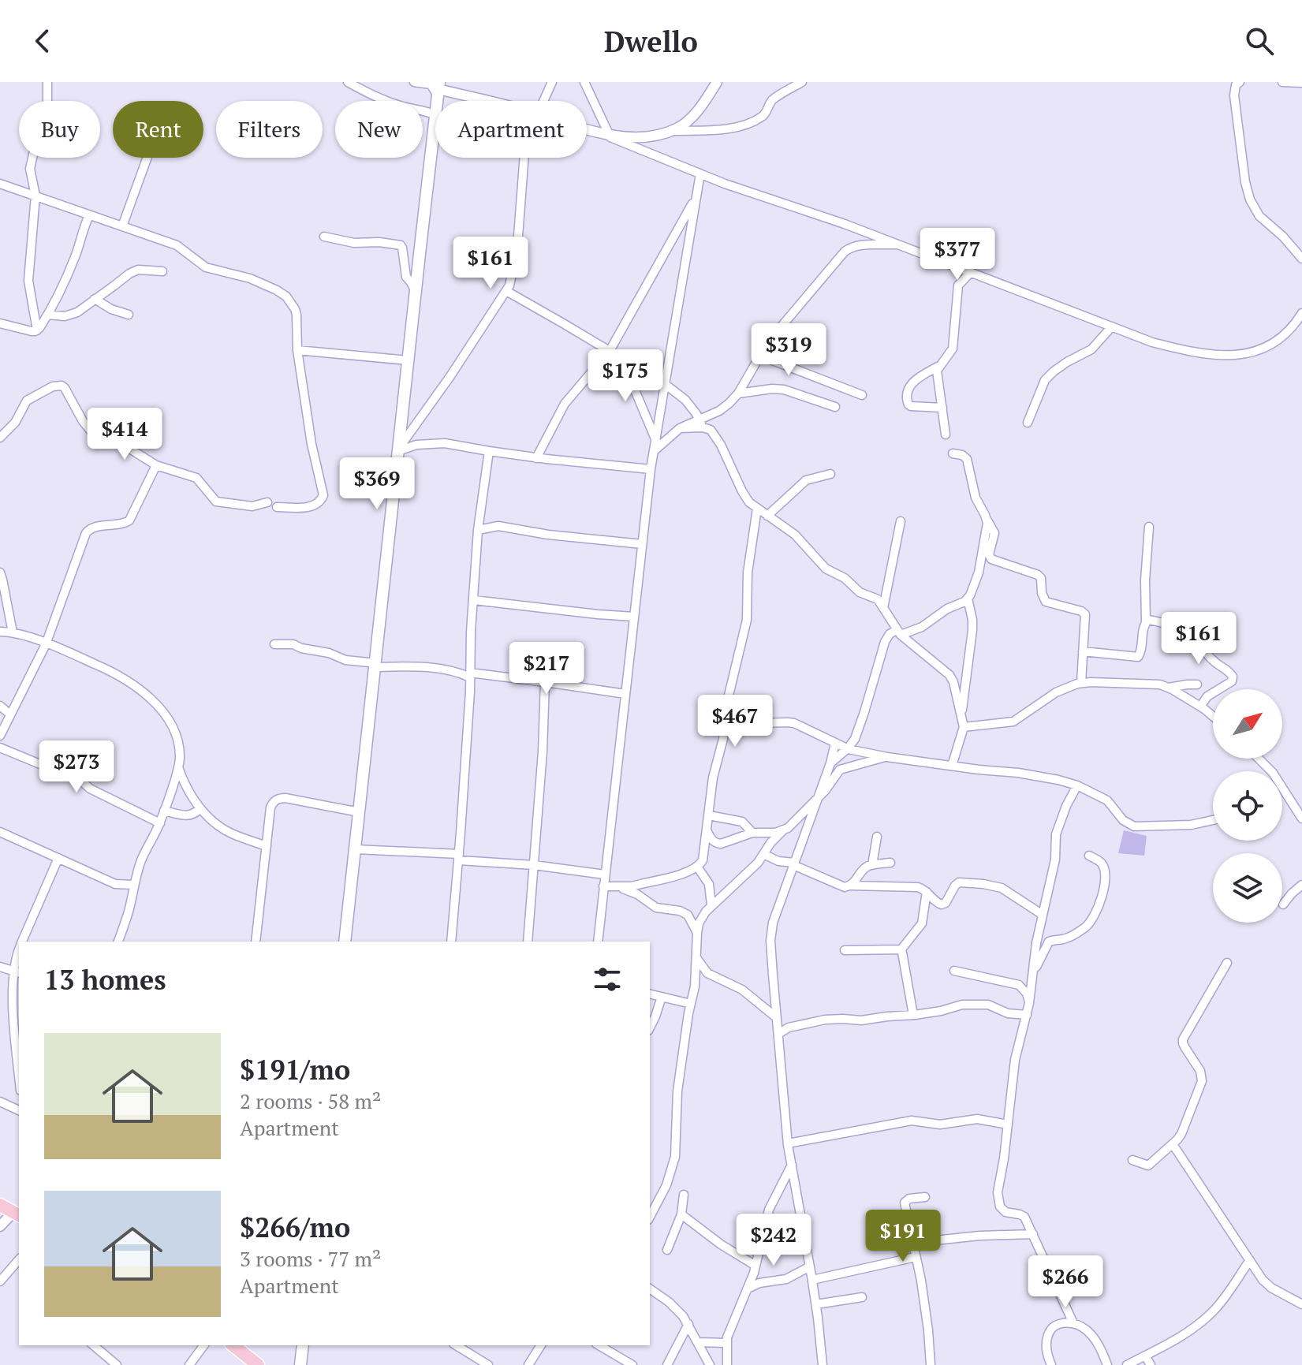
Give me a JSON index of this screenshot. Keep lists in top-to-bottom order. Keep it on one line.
{"north":"top right","page":{"header":"Dwello","chip":["Buy","Rent","Filters","New","Apartment"],"price":["$377","$161","$319","$175","$414","$369","$161","$217","$467","$273","$191","$242","$266"],"heading":"13 homes","list":[{"name":"$191/mo","note":"2 rooms · 58 m² · Apartment"},{"name":"$266/mo","note":"3 rooms · 77 m² · Apartment"}]}}
